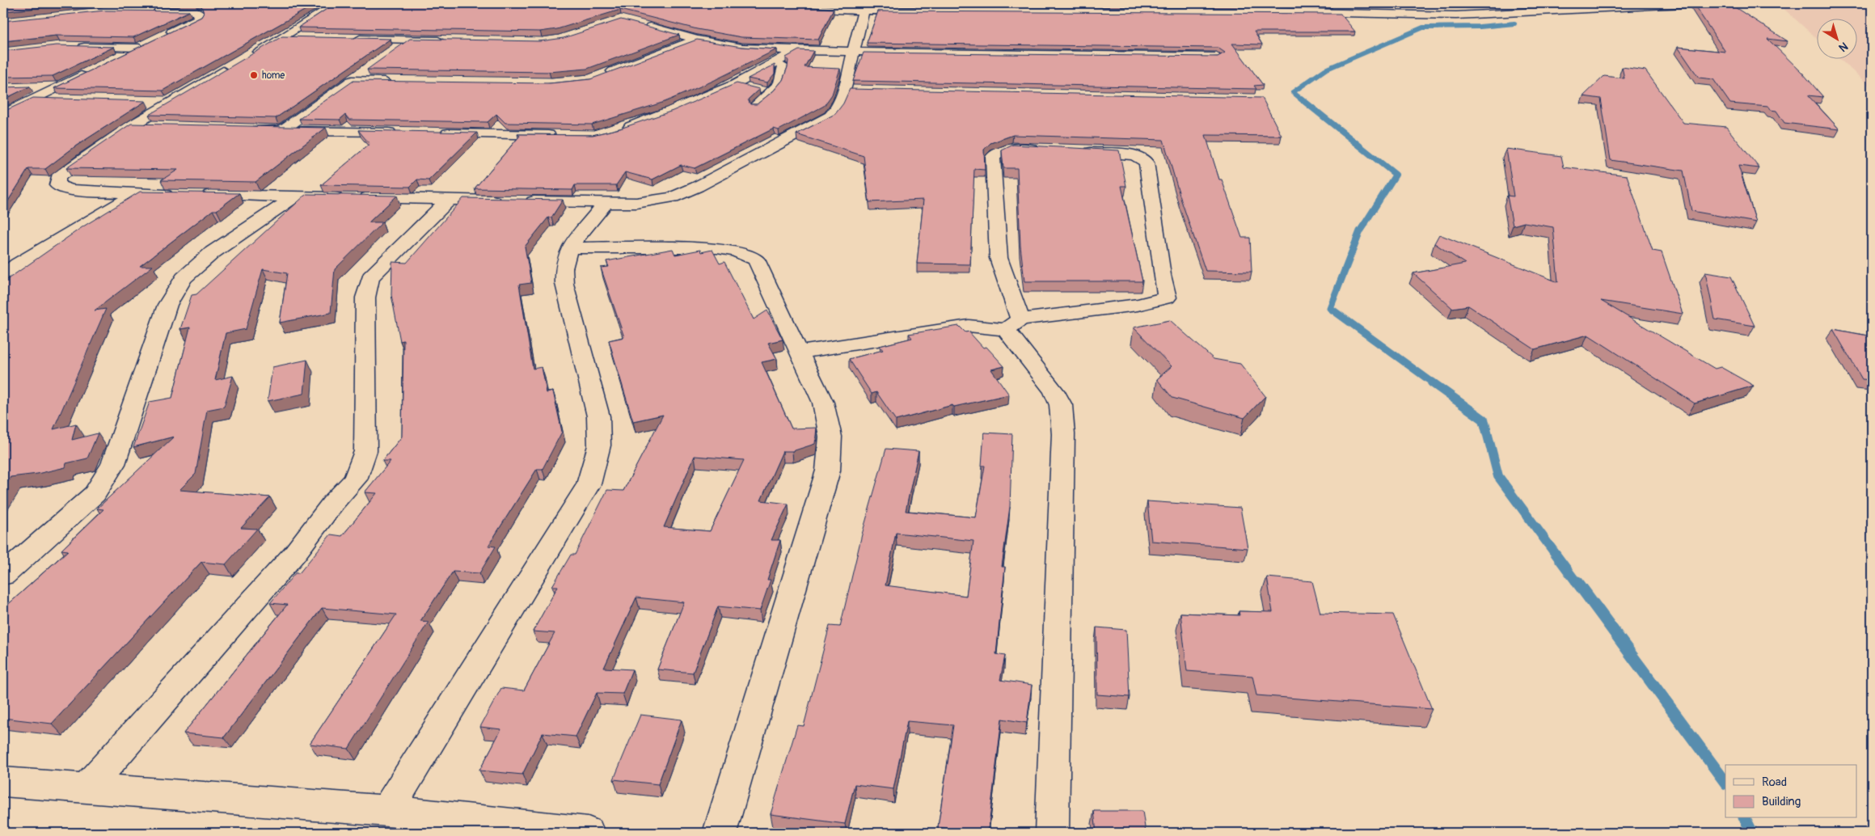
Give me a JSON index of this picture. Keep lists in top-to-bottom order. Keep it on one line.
{"places":["home"],"legend":["Road","Building"],"north":"bottom right"}
